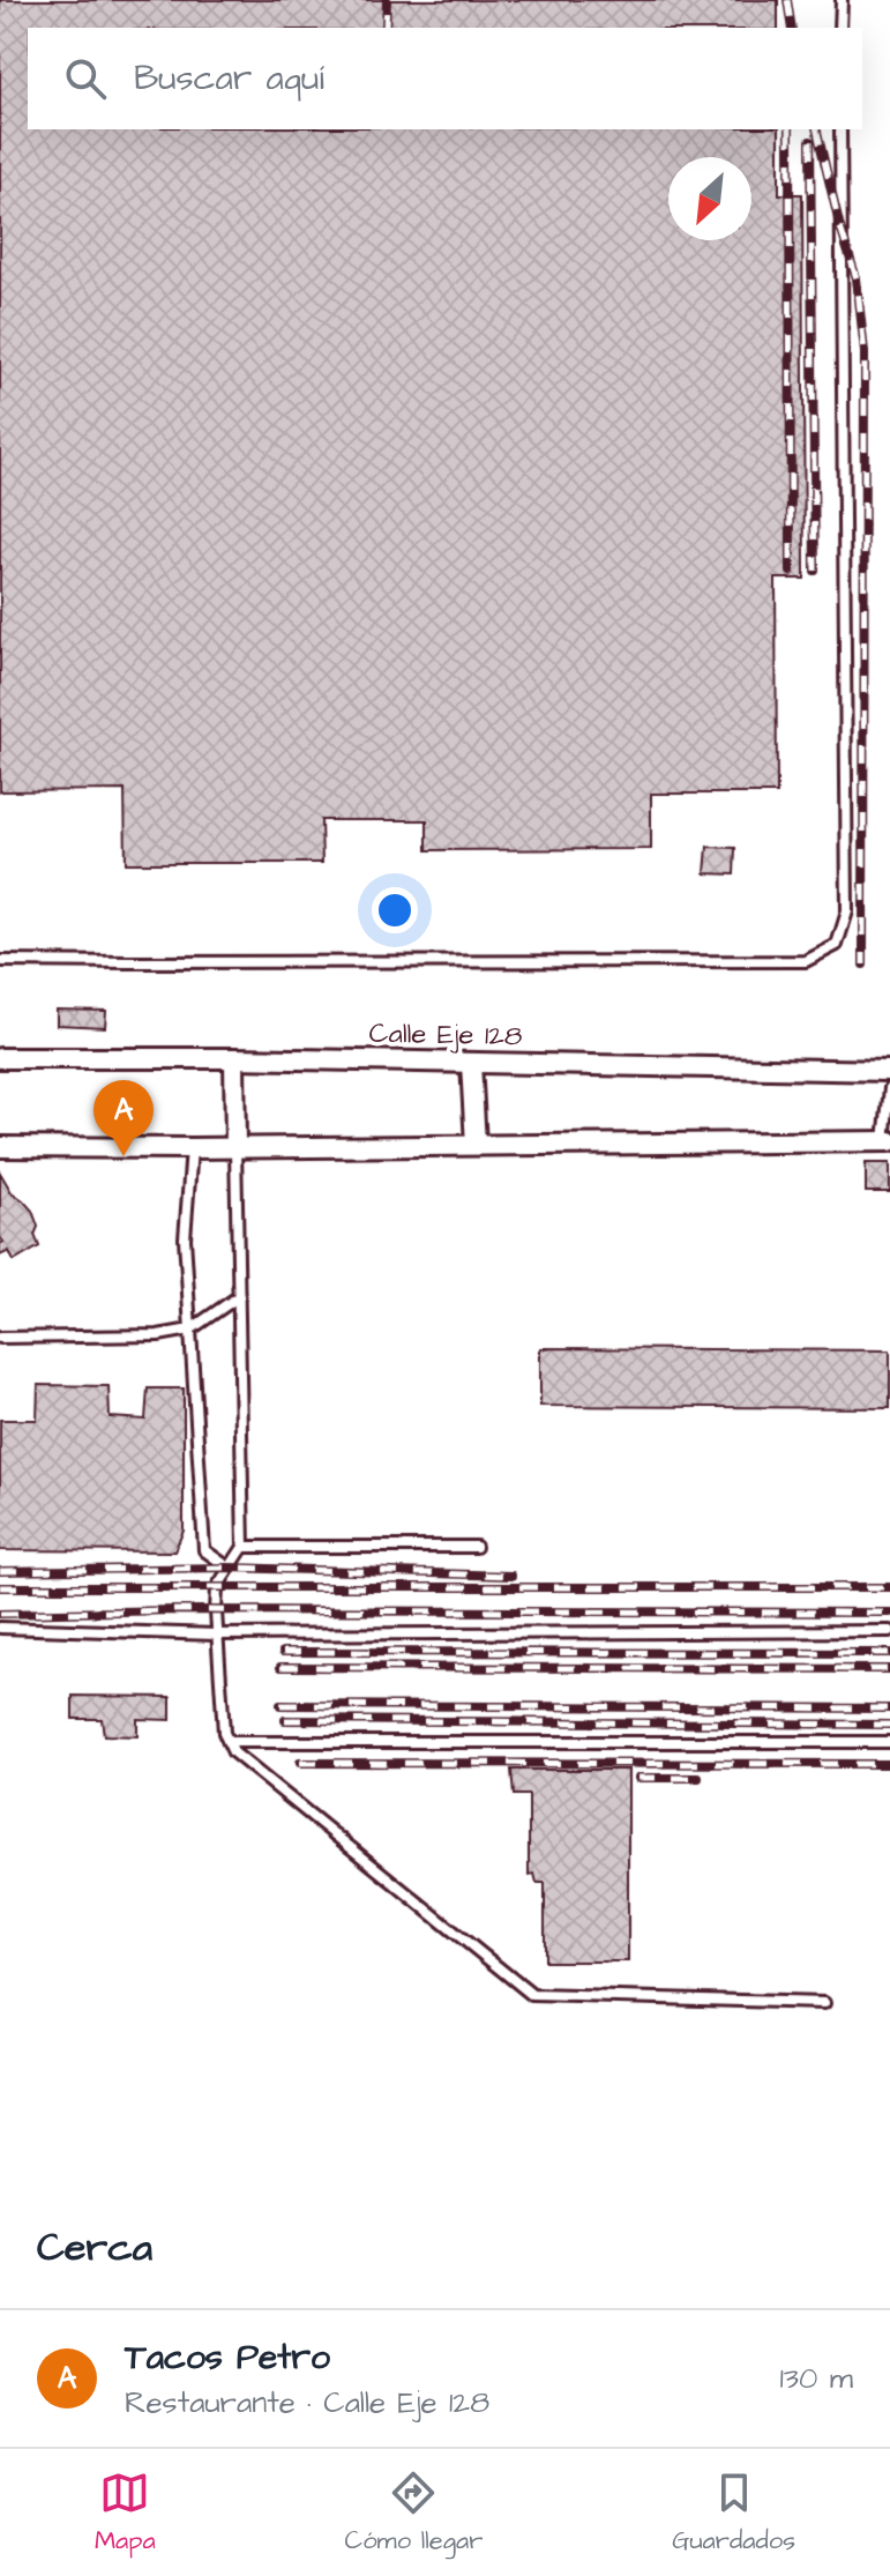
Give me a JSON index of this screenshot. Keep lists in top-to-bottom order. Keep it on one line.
{"streets":{"street":["Calle Eje 128"]},"north":"bottom left","page":{"search":"Buscar aquí","pins":"A","heading":"Cerca","list":[{"mark":"A","name":"Tacos Petro","note":"Restaurante · Calle Eje 128","value":"130 m"}],"nav":["Mapa","Cómo llegar","Guardados"]}}
